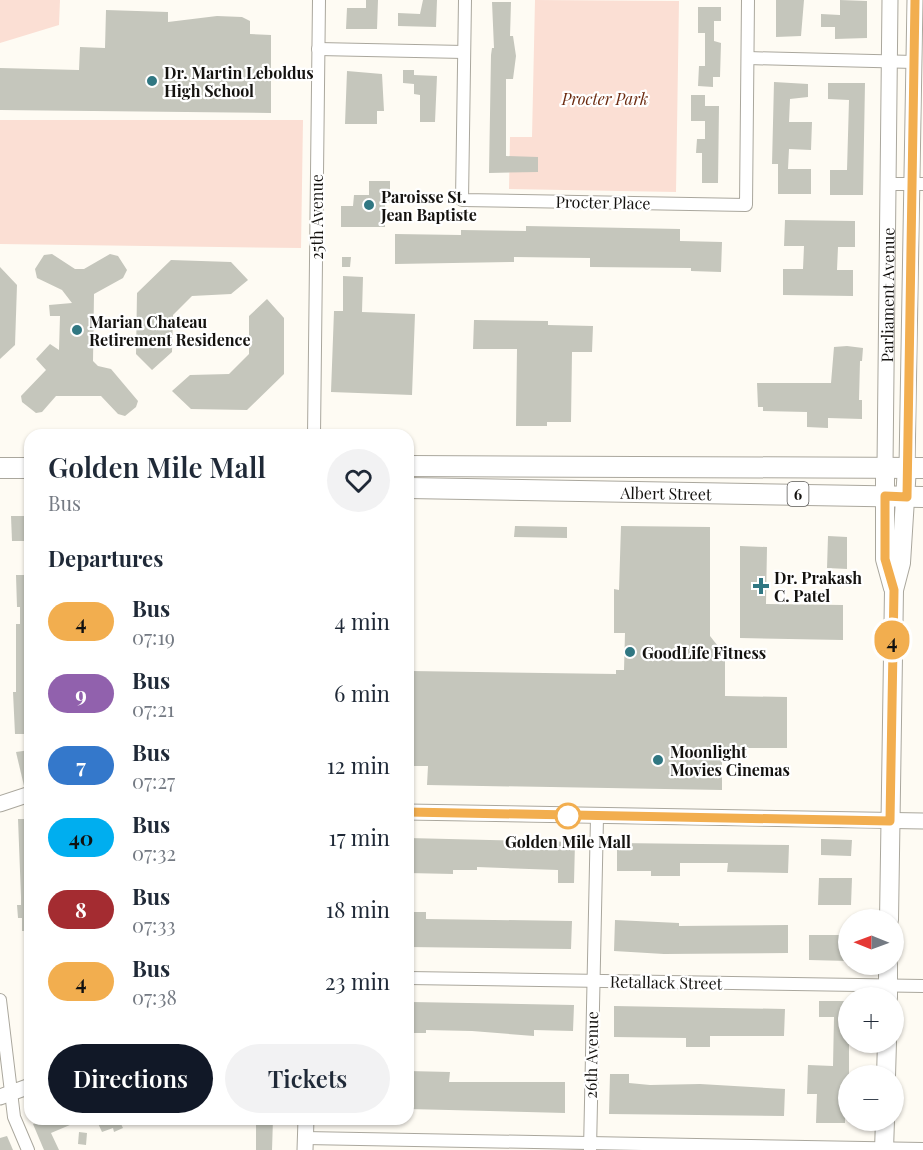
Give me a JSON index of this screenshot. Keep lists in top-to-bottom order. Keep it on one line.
{"streets":{"main road":["Parliament Avenue","Albert Street","6"],"street":["Procter Place","25th Avenue","Retallack Street","26th Avenue"]},"crossings":[["Parliament Avenue","Albert Street"],["Retallack Street","26th Avenue"]],"parks":["Procter Park"],"places":{"other":["Dr. Martin Leboldus High School","Paroisse St. Jean Baptiste","Marian Chateau Retirement Residence","GoodLife Fitness","Moonlight Movies Cinemas","Golden Mile Mall"],"health":["Dr. Prakash C. Patel"]},"lines":["bus line 4"],"north":"left","page":{"on_map":"4","heading":[["Golden Mile Mall","Bus"],"Departures"],"list":[{"mark":"4","name":"Bus","note":"07:19","value":"4 min"},{"mark":"9","name":"Bus","note":"07:21","value":"6 min"},{"mark":"7","name":"Bus","note":"07:27","value":"12 min"},{"mark":"40","name":"Bus","note":"07:32","value":"17 min"},{"mark":"8","name":"Bus","note":"07:33","value":"18 min"},{"mark":"4","name":"Bus","note":"07:38","value":"23 min"}],"map_buttons":["+","−"],"buttons":["Directions","Tickets"]}}
